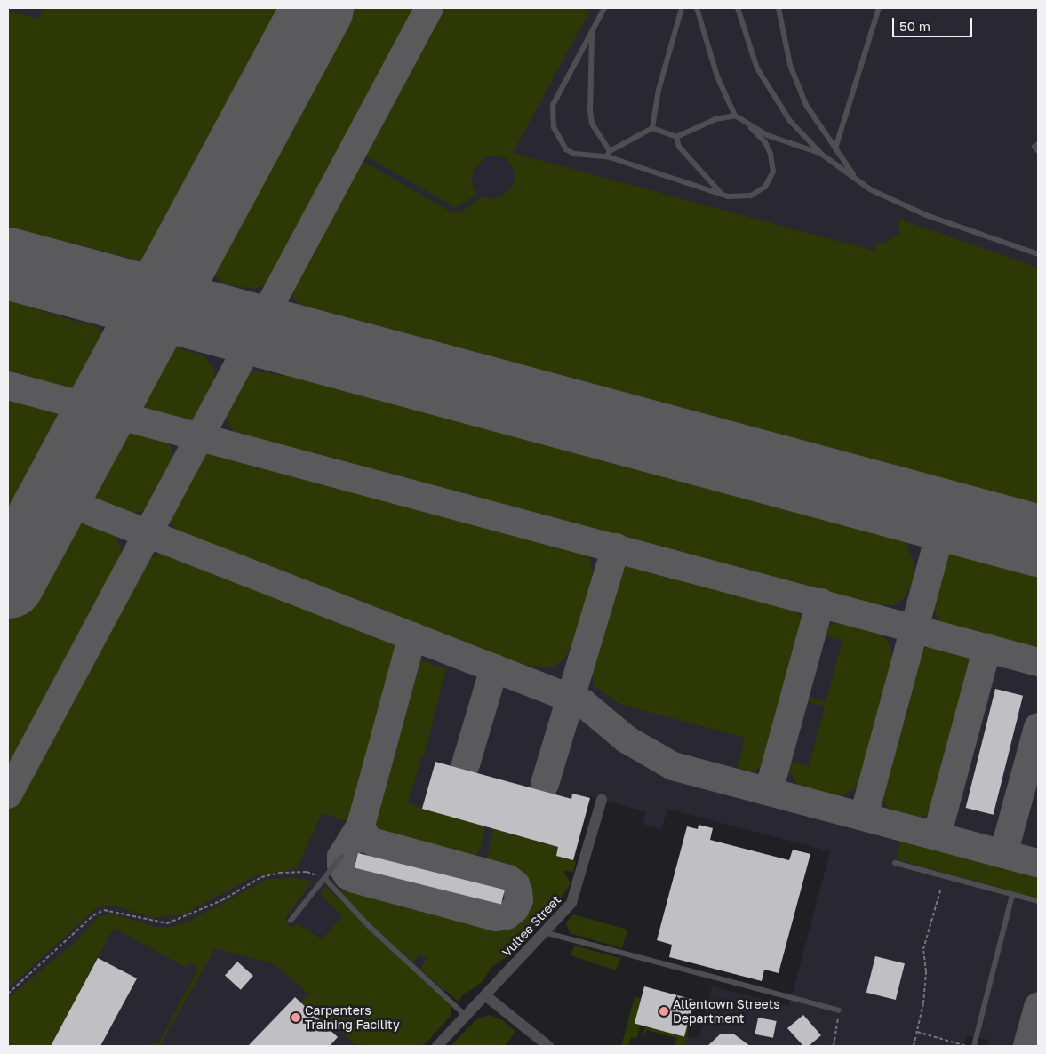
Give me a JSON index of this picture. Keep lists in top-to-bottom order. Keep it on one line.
{"streets":{"street":["Vultee Street"]},"places":["Allentown Streets Department","Carpenters Training Facility"],"scale_bar":"50 m"}
